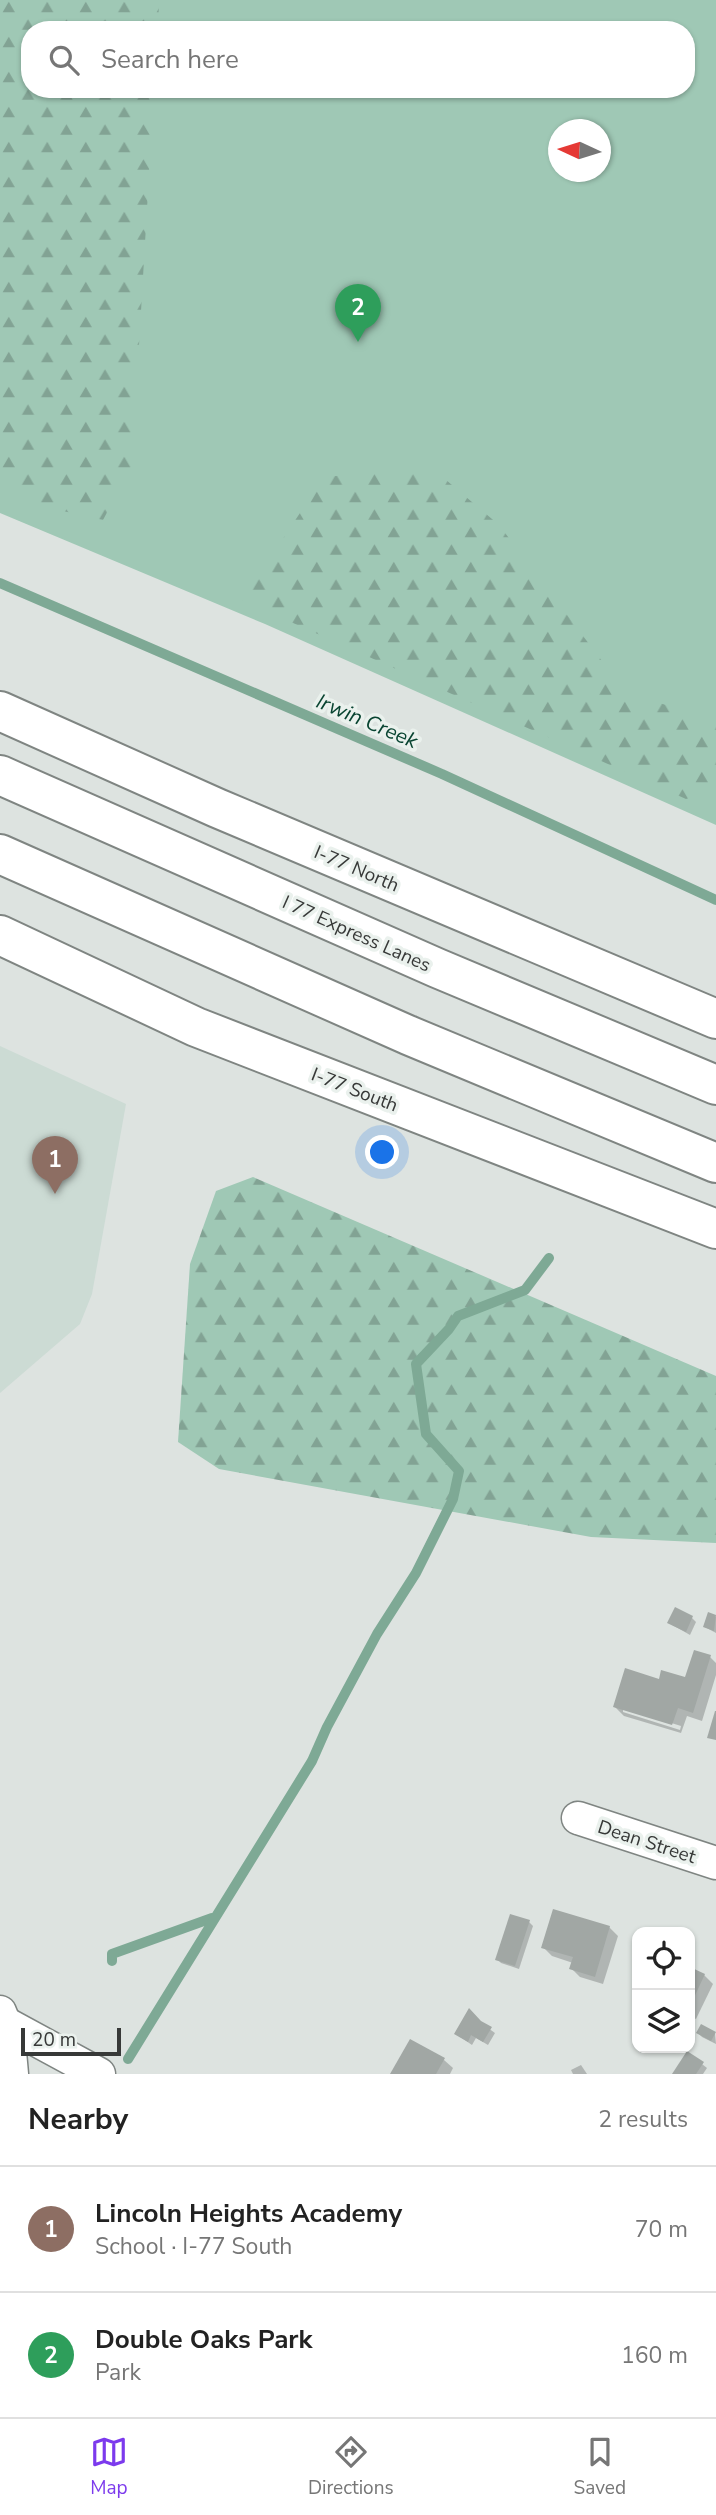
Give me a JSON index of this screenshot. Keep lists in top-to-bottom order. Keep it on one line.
{"streets":{"highway":["I-77 North","I 77 Express Lanes","I-77 South"],"street":["Dean Street"]},"water":["Irwin Creek"],"scale_bar":"20 m","north":"left","page":{"search":"Search here","pins":["2","1"],"scale":"20 m","heading":["Nearby","2 results"],"list":[{"mark":"1","name":"Lincoln Heights Academy","note":"School · I-77 South","value":"70 m"},{"mark":"2","name":"Double Oaks Park","note":"Park","value":"160 m"}],"nav":["Map","Directions","Saved"]}}
